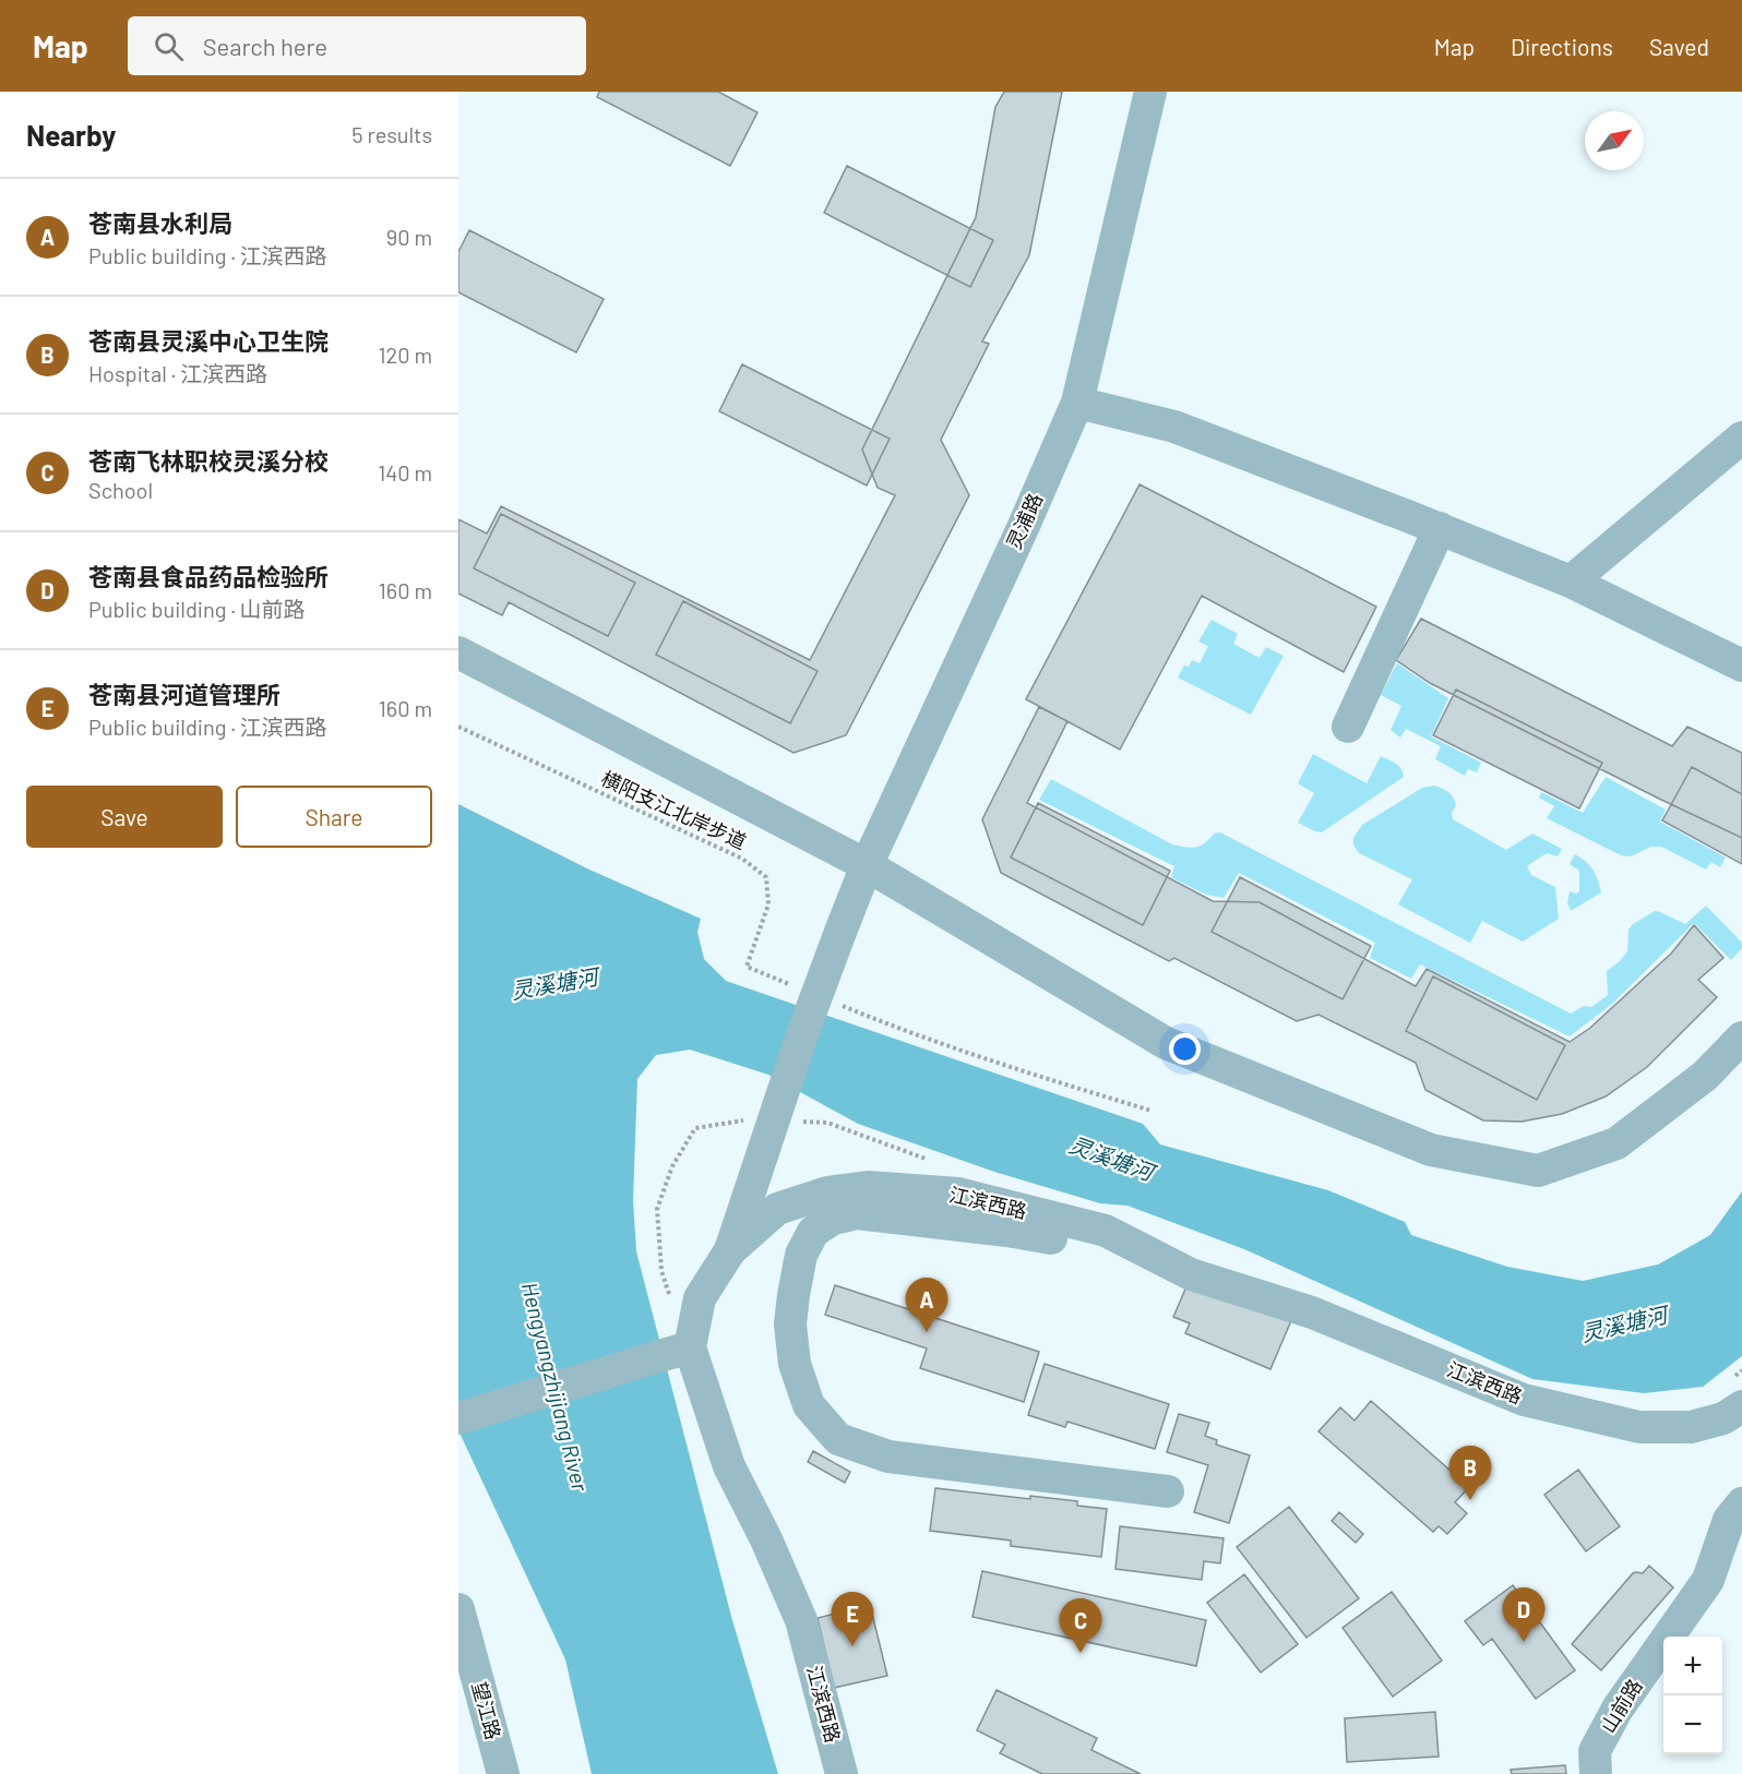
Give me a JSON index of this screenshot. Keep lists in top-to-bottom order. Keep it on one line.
{"streets":{"street":["灵浦路","江滨西路","山前路","望江路"],"path":["横阳支江北岸步道"]},"crossings":[["灵浦路","江滨西路"]],"water":["灵溪塘河","Hengyangzhijiang River"],"north":"top right","page":{"header":"Map","search":"Search here","nav":["Map","Directions","Saved"],"heading":["Nearby","5 results"],"list":[{"mark":"A","name":"苍南县水利局","note":"Public building · 江滨西路","value":"90 m"},{"mark":"B","name":"苍南县灵溪中心卫生院","note":"Hospital · 江滨西路","value":"120 m"},{"mark":"C","name":"苍南飞林职校灵溪分校","note":"School","value":"140 m"},{"mark":"D","name":"苍南县食品药品检验所","note":"Public building · 山前路","value":"160 m"},{"mark":"E","name":"苍南县河道管理所","note":"Public building · 江滨西路","value":"160 m"}],"buttons":["Save","Share"],"pins":["A","B","D","E","C"],"map_buttons":["+","−"]}}
